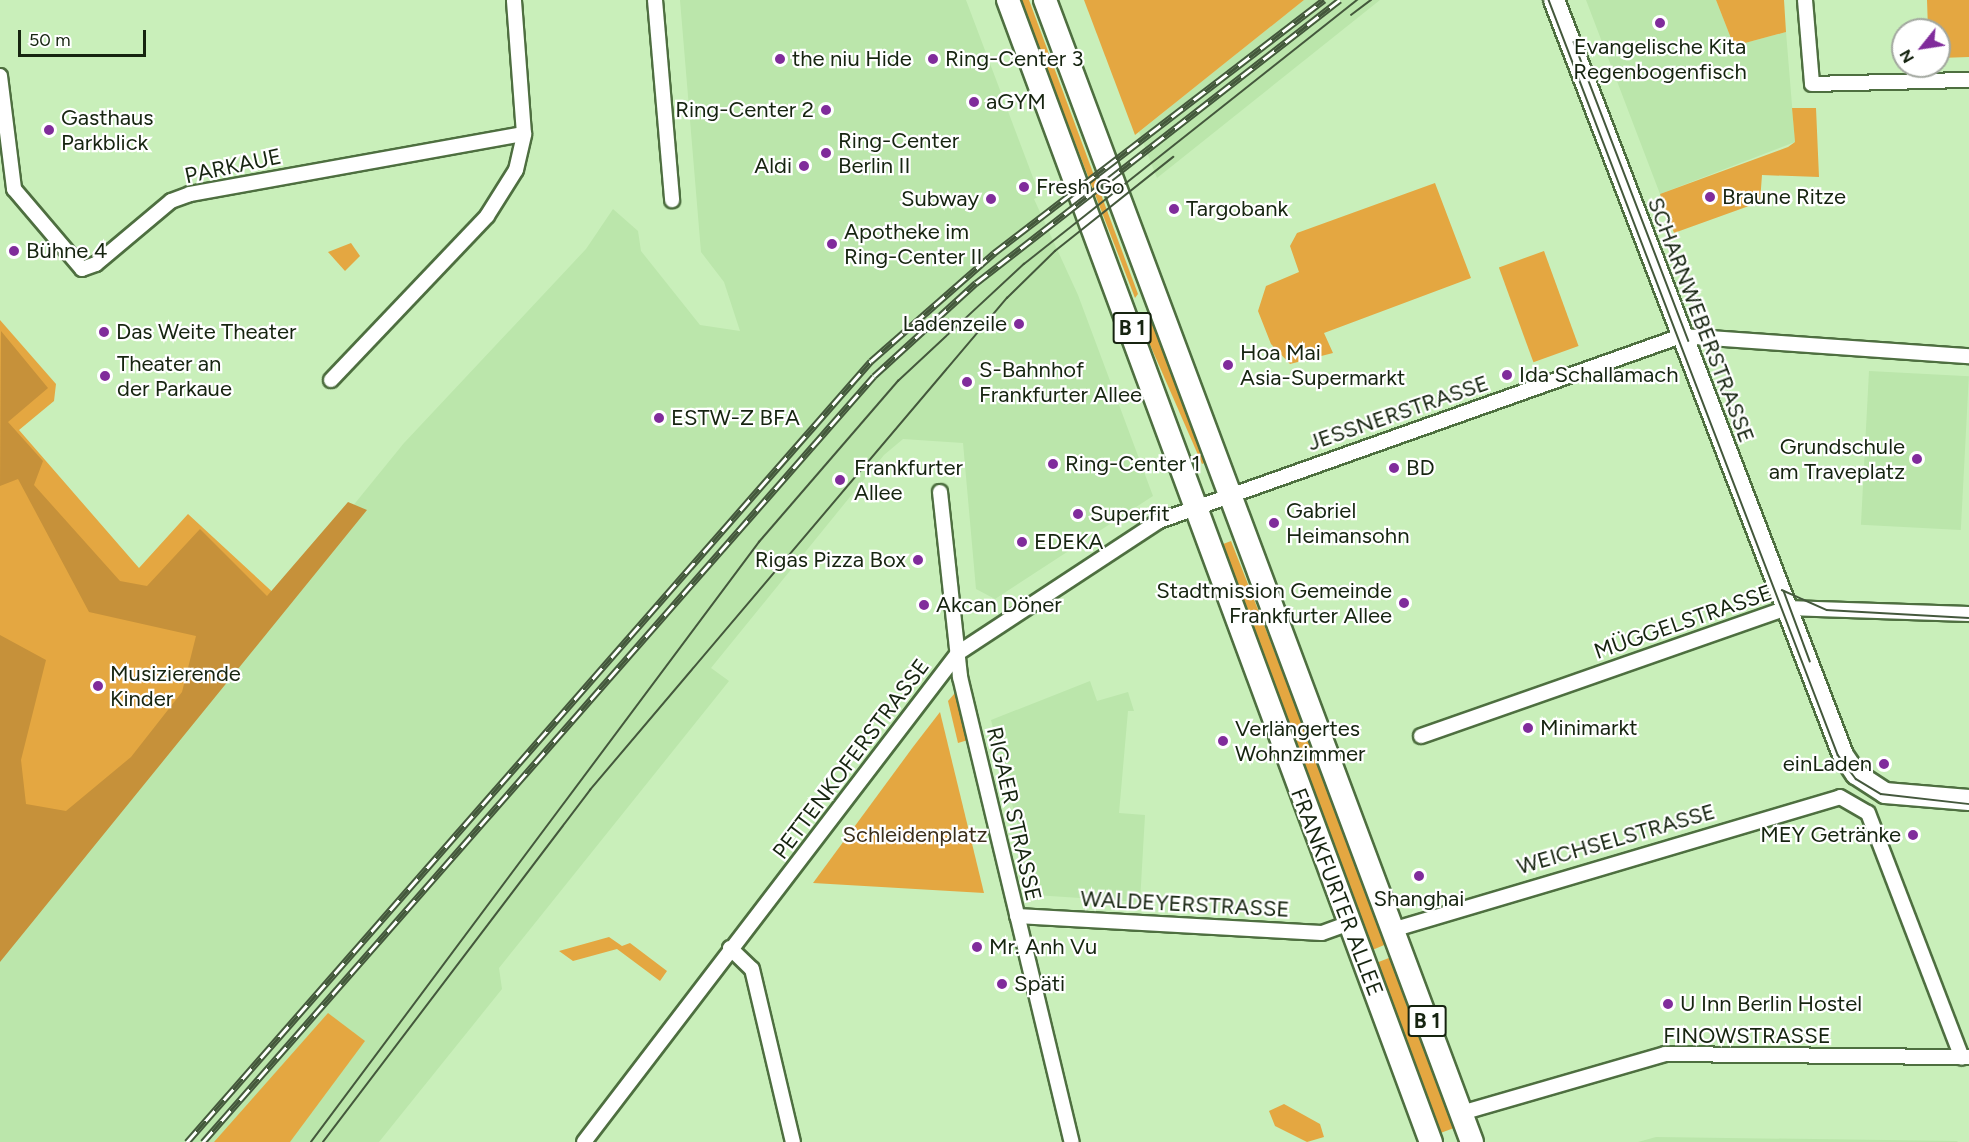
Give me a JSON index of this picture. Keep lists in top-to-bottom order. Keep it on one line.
{"streets":{"main road":["B 1","FRANKFURTER ALLEE"],"street":["PARKAUE","SCHARNWEBERSTRASSE","JESSNERSTRASSE","MÜGGELSTRASSE","PETTENKOFERSTRASSE","RIGAER STRASSE","WEICHSELSTRASSE","WALDEYERSTRASSE","FINOWSTRASSE"]},"crossings":[["SCHARNWEBERSTRASSE","JESSNERSTRASSE"],["SCHARNWEBERSTRASSE","MÜGGELSTRASSE"],["JESSNERSTRASSE","PETTENKOFERSTRASSE"],["JESSNERSTRASSE","FRANKFURTER ALLEE"],["PETTENKOFERSTRASSE","RIGAER STRASSE"],["PETTENKOFERSTRASSE","FRANKFURTER ALLEE"],["RIGAER STRASSE","WALDEYERSTRASSE"],["WEICHSELSTRASSE","FRANKFURTER ALLEE"],["WEICHSELSTRASSE","FINOWSTRASSE"],["FRANKFURTER ALLEE","WALDEYERSTRASSE"],["FRANKFURTER ALLEE","FINOWSTRASSE"]],"parks":["Schleidenplatz"],"places":["Evangelische Kita Regenbogenfisch","the niu Hide","Ring-Center 3","aGYM","Ring-Center 2","Gasthaus Parkblick","Ring-Center Berlin II","Aldi","Fresh Go","Braune Ritze","Subway","Targobank","Apotheke im Ring-Center II","Bühne 4","Ladenzeile","Das Weite Theater","Hoa Mai Asia-Supermarkt","Ida Schallamach","Theater an der Parkaue","S-Bahnhof Frankfurter Allee","ESTW-Z BFA","Grundschule am Traveplatz","Ring-Center 1","BD","Frankfurter Allee","Superfit","Gabriel Heimansohn","EDEKA","Rigas Pizza Box","Stadtmission Gemeinde Frankfurter Allee","Akcan Döner","Musizierende Kinder","Minimarkt","Verlängertes Wohnzimmer","einLaden","MEY Getränke","Shanghai","Mr. Anh Vu","Späti","U Inn Berlin Hostel"],"scale_bar":"50 m","north":"bottom left"}
